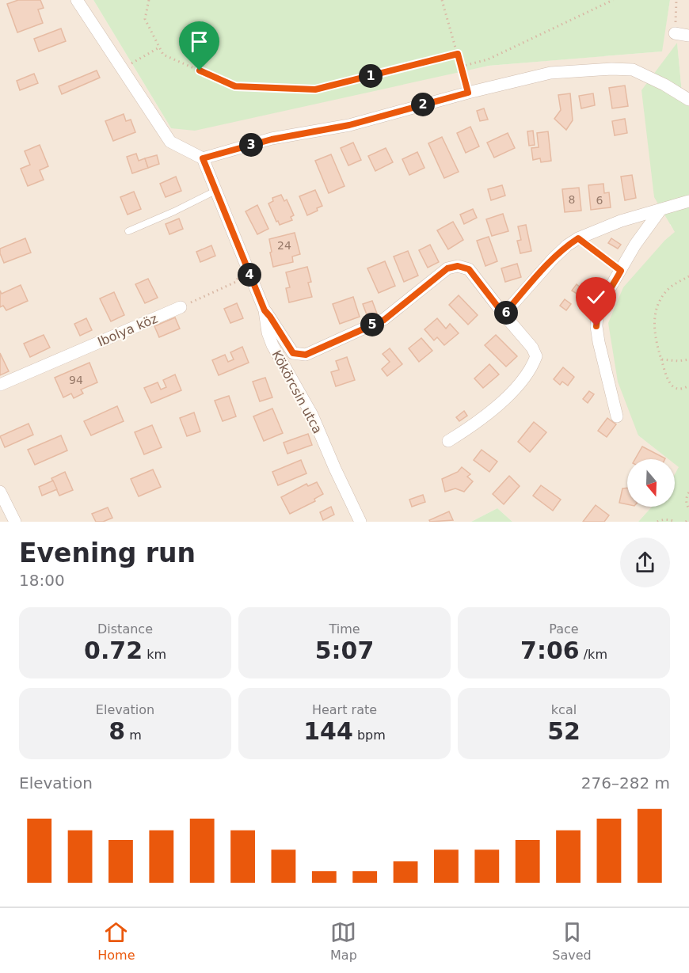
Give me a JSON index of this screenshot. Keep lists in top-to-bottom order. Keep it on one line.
{"streets":{"street":["Ibolya köz","Kökörcsin utca"]},"house_numbers":["8","6","24","94"],"north":"bottom","page":{"pins":["1","2","3","4","6","5"],"heading":["Evening run","18:00"],"stats":[["Distance","0.72 km"],["Time","5:07"],["Pace","7:06 /km"],["Elevation","8 m"],["Heart rate","144 bpm"],["kcal","52"]],"chart":["Elevation","276–282 m"],"tabs":["Home","Map","Saved"]}}
